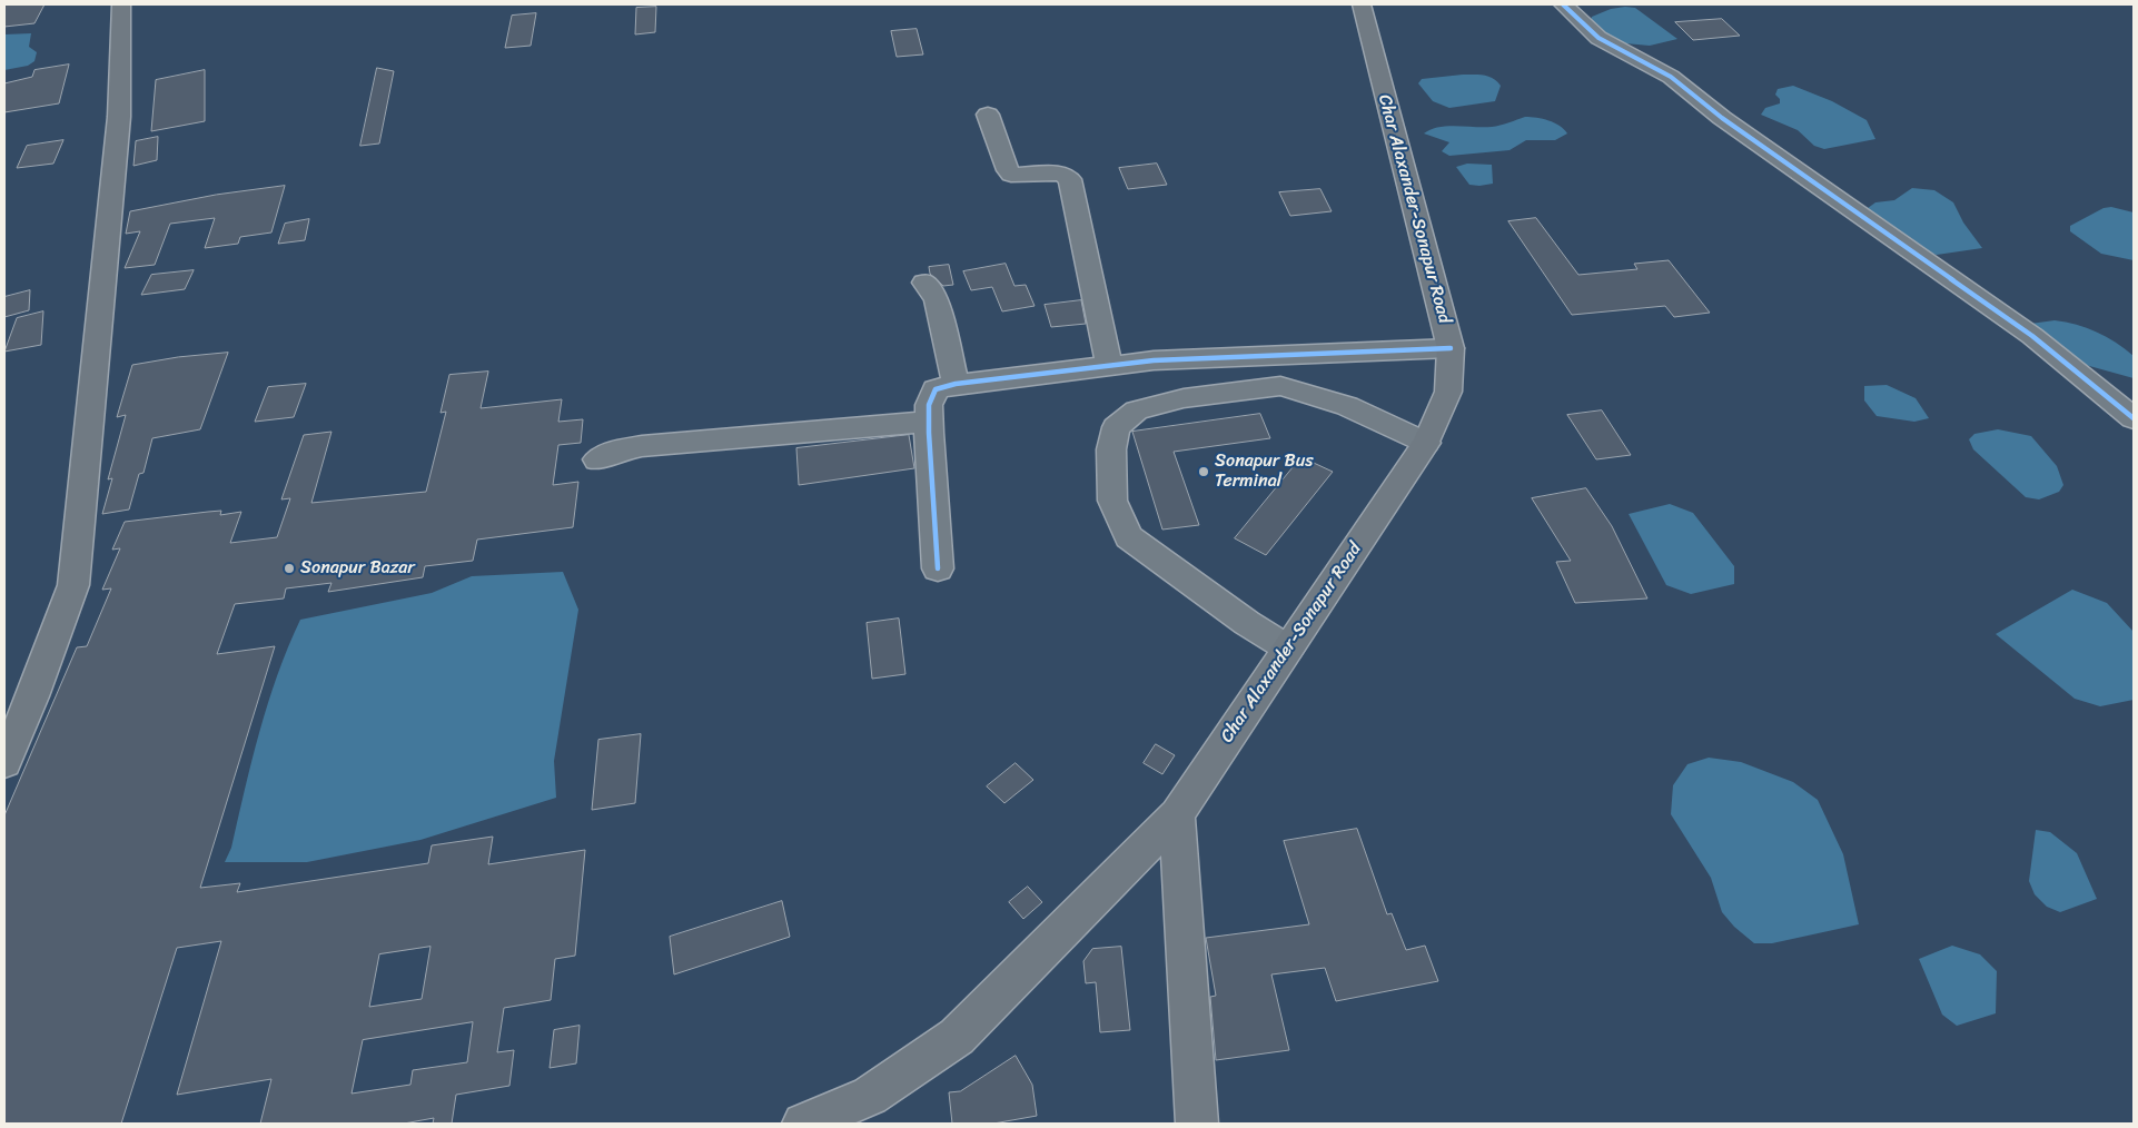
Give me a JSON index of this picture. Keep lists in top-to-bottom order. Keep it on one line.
{"streets":{"main road":["Char Alaxander-Sonapur Road"]},"places":["Sonapur Bus Terminal","Sonapur Bazar"]}
